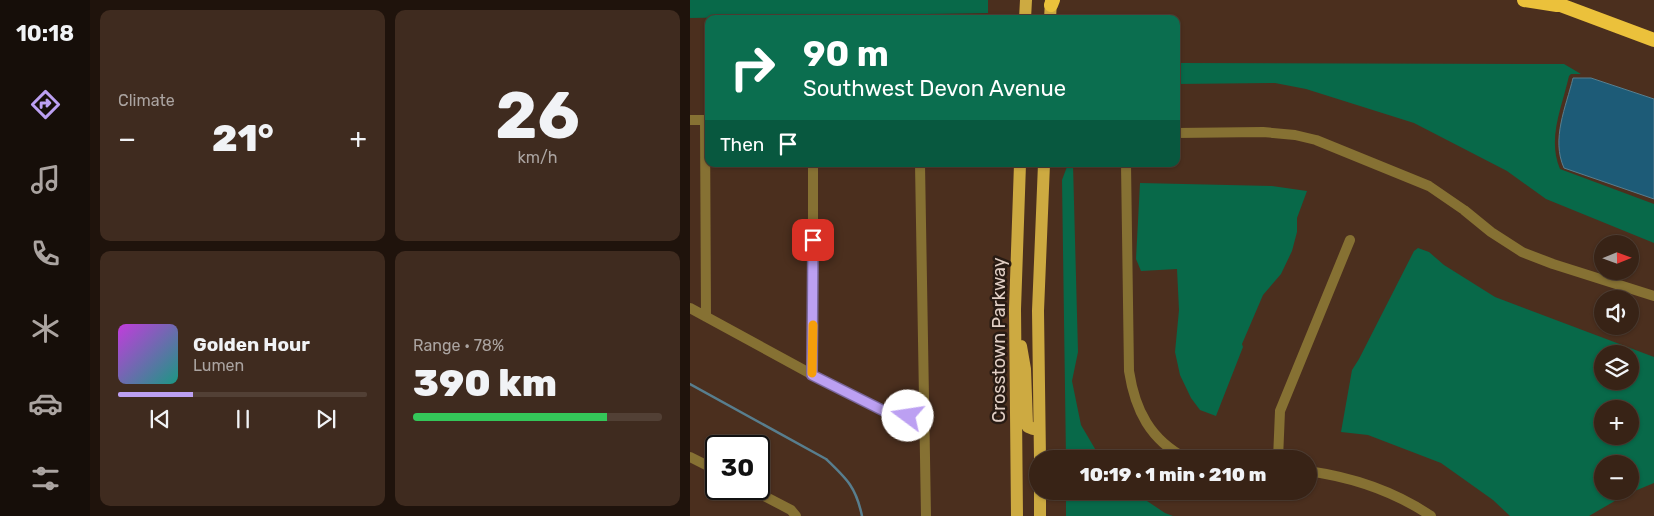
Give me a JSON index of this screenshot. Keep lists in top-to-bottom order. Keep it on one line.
{"streets":{"main road":["Crosstown Parkway"]},"north":"right","page":{"tabs":"10:18","tile":["Climate",["26","km/h"],["Range · 78%","390 km"]],"turn":["90 m","Southwest Devon Avenue"],"heat":["−","21°","+"],"then":"Then","map_buttons":["+","−"],"song":["Golden Hour","Lumen"],"limit":"30","trip":"10:19 · 1 min · 210 m"}}
